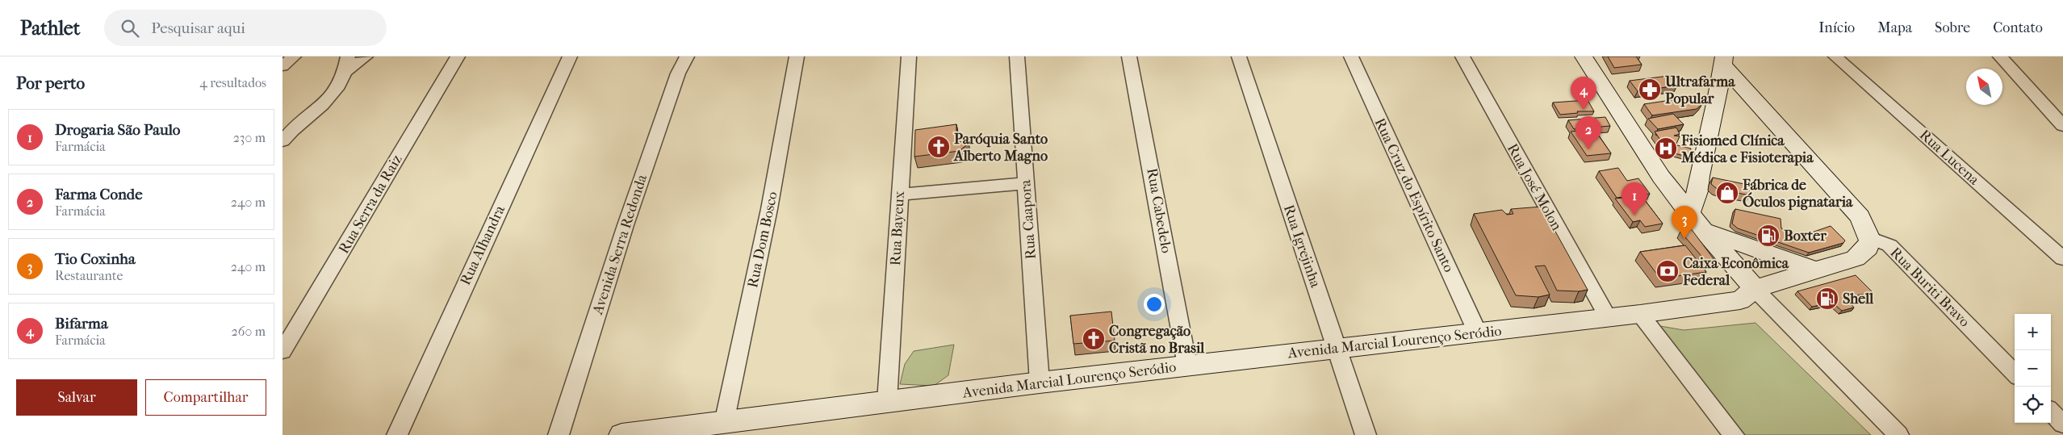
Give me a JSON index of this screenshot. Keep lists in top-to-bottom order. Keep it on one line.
{"streets":{"main road":["Avenida Marcial Lourenço Seródio"],"street":["Rua Lucena","Rua José Molon","Rua Cruz do Espírito Santo","Rua Serra da Raiz","Rua Cabedelo","Rua Caapora","Rua Bayeux","Rua Dom Bosco","Avenida Serra Redonda","Rua Alhandra","Rua Igrejinha","Rua Buriti Bravo"]},"crossings":[["Rua José Molon","Avenida Marcial Lourenço Seródio"],["Rua Cruz do Espírito Santo","Avenida Marcial Lourenço Seródio"],["Rua Cabedelo","Avenida Marcial Lourenço Seródio"],["Rua Caapora","Avenida Marcial Lourenço Seródio"],["Rua Bayeux","Avenida Marcial Lourenço Seródio"],["Rua Dom Bosco","Avenida Marcial Lourenço Seródio"],["Rua Igrejinha","Avenida Marcial Lourenço Seródio"],["Rua Buriti Bravo","Avenida Marcial Lourenço Seródio"]],"places":{"pharmacy":["Ultrafarma Popular"],"church":["Paróquia Santo Alberto Magno","Congregação Cristã no Brasil"],"hospital":["Fisiomed Clínica Médica e Fisioterapia"],"shop":["Fábrica de Óculos pignataria"],"fuel station":["Boxter","Shell"],"bank":["Caixa Econômica Federal"]},"north":"top left","page":{"header":"Pathlet","search":"Pesquisar aqui","nav":["Início","Mapa","Sobre","Contato"],"heading":["Por perto","4 resultados"],"pins":["4","2","1","3"],"list":[{"mark":"1","name":"Drogaria São Paulo","note":"Farmácia","value":"230 m"},{"mark":"2","name":"Farma Conde","note":"Farmácia","value":"240 m"},{"mark":"3","name":"Tio Coxinha","note":"Restaurante","value":"240 m"},{"mark":"4","name":"Bifarma","note":"Farmácia","value":"260 m"}],"map_buttons":["+","−"],"buttons":["Salvar","Compartilhar"]}}
